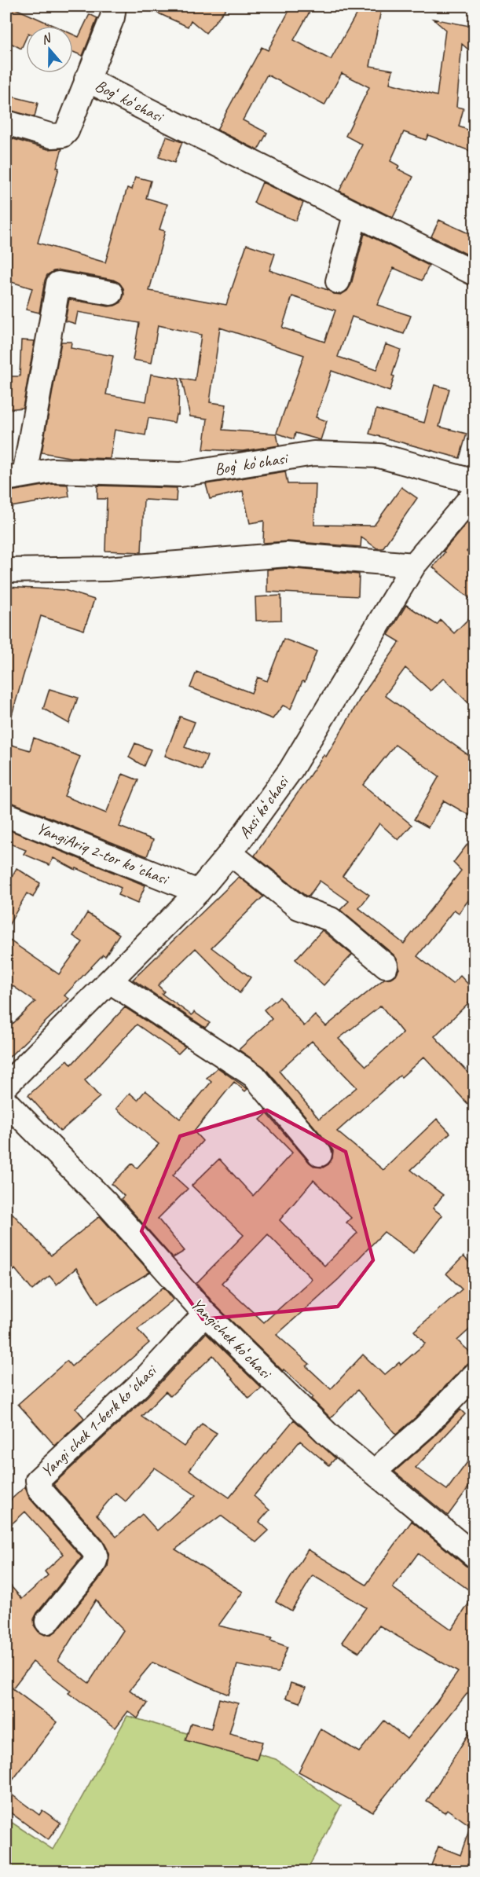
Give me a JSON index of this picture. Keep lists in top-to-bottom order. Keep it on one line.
{"streets":{"street":["Bogʻ koʻchasi","Axsi koʻchasi","YangiАriq 2-tor koʼchasi","Yangichek koʻchasi","Yangi chek 1-berk koʼchasi"]},"crossings":[["Axsi koʻchasi","YangiАriq 2-tor koʼchasi"],["Yangichek koʻchasi","Yangi chek 1-berk koʼchasi"]],"north":"top"}
